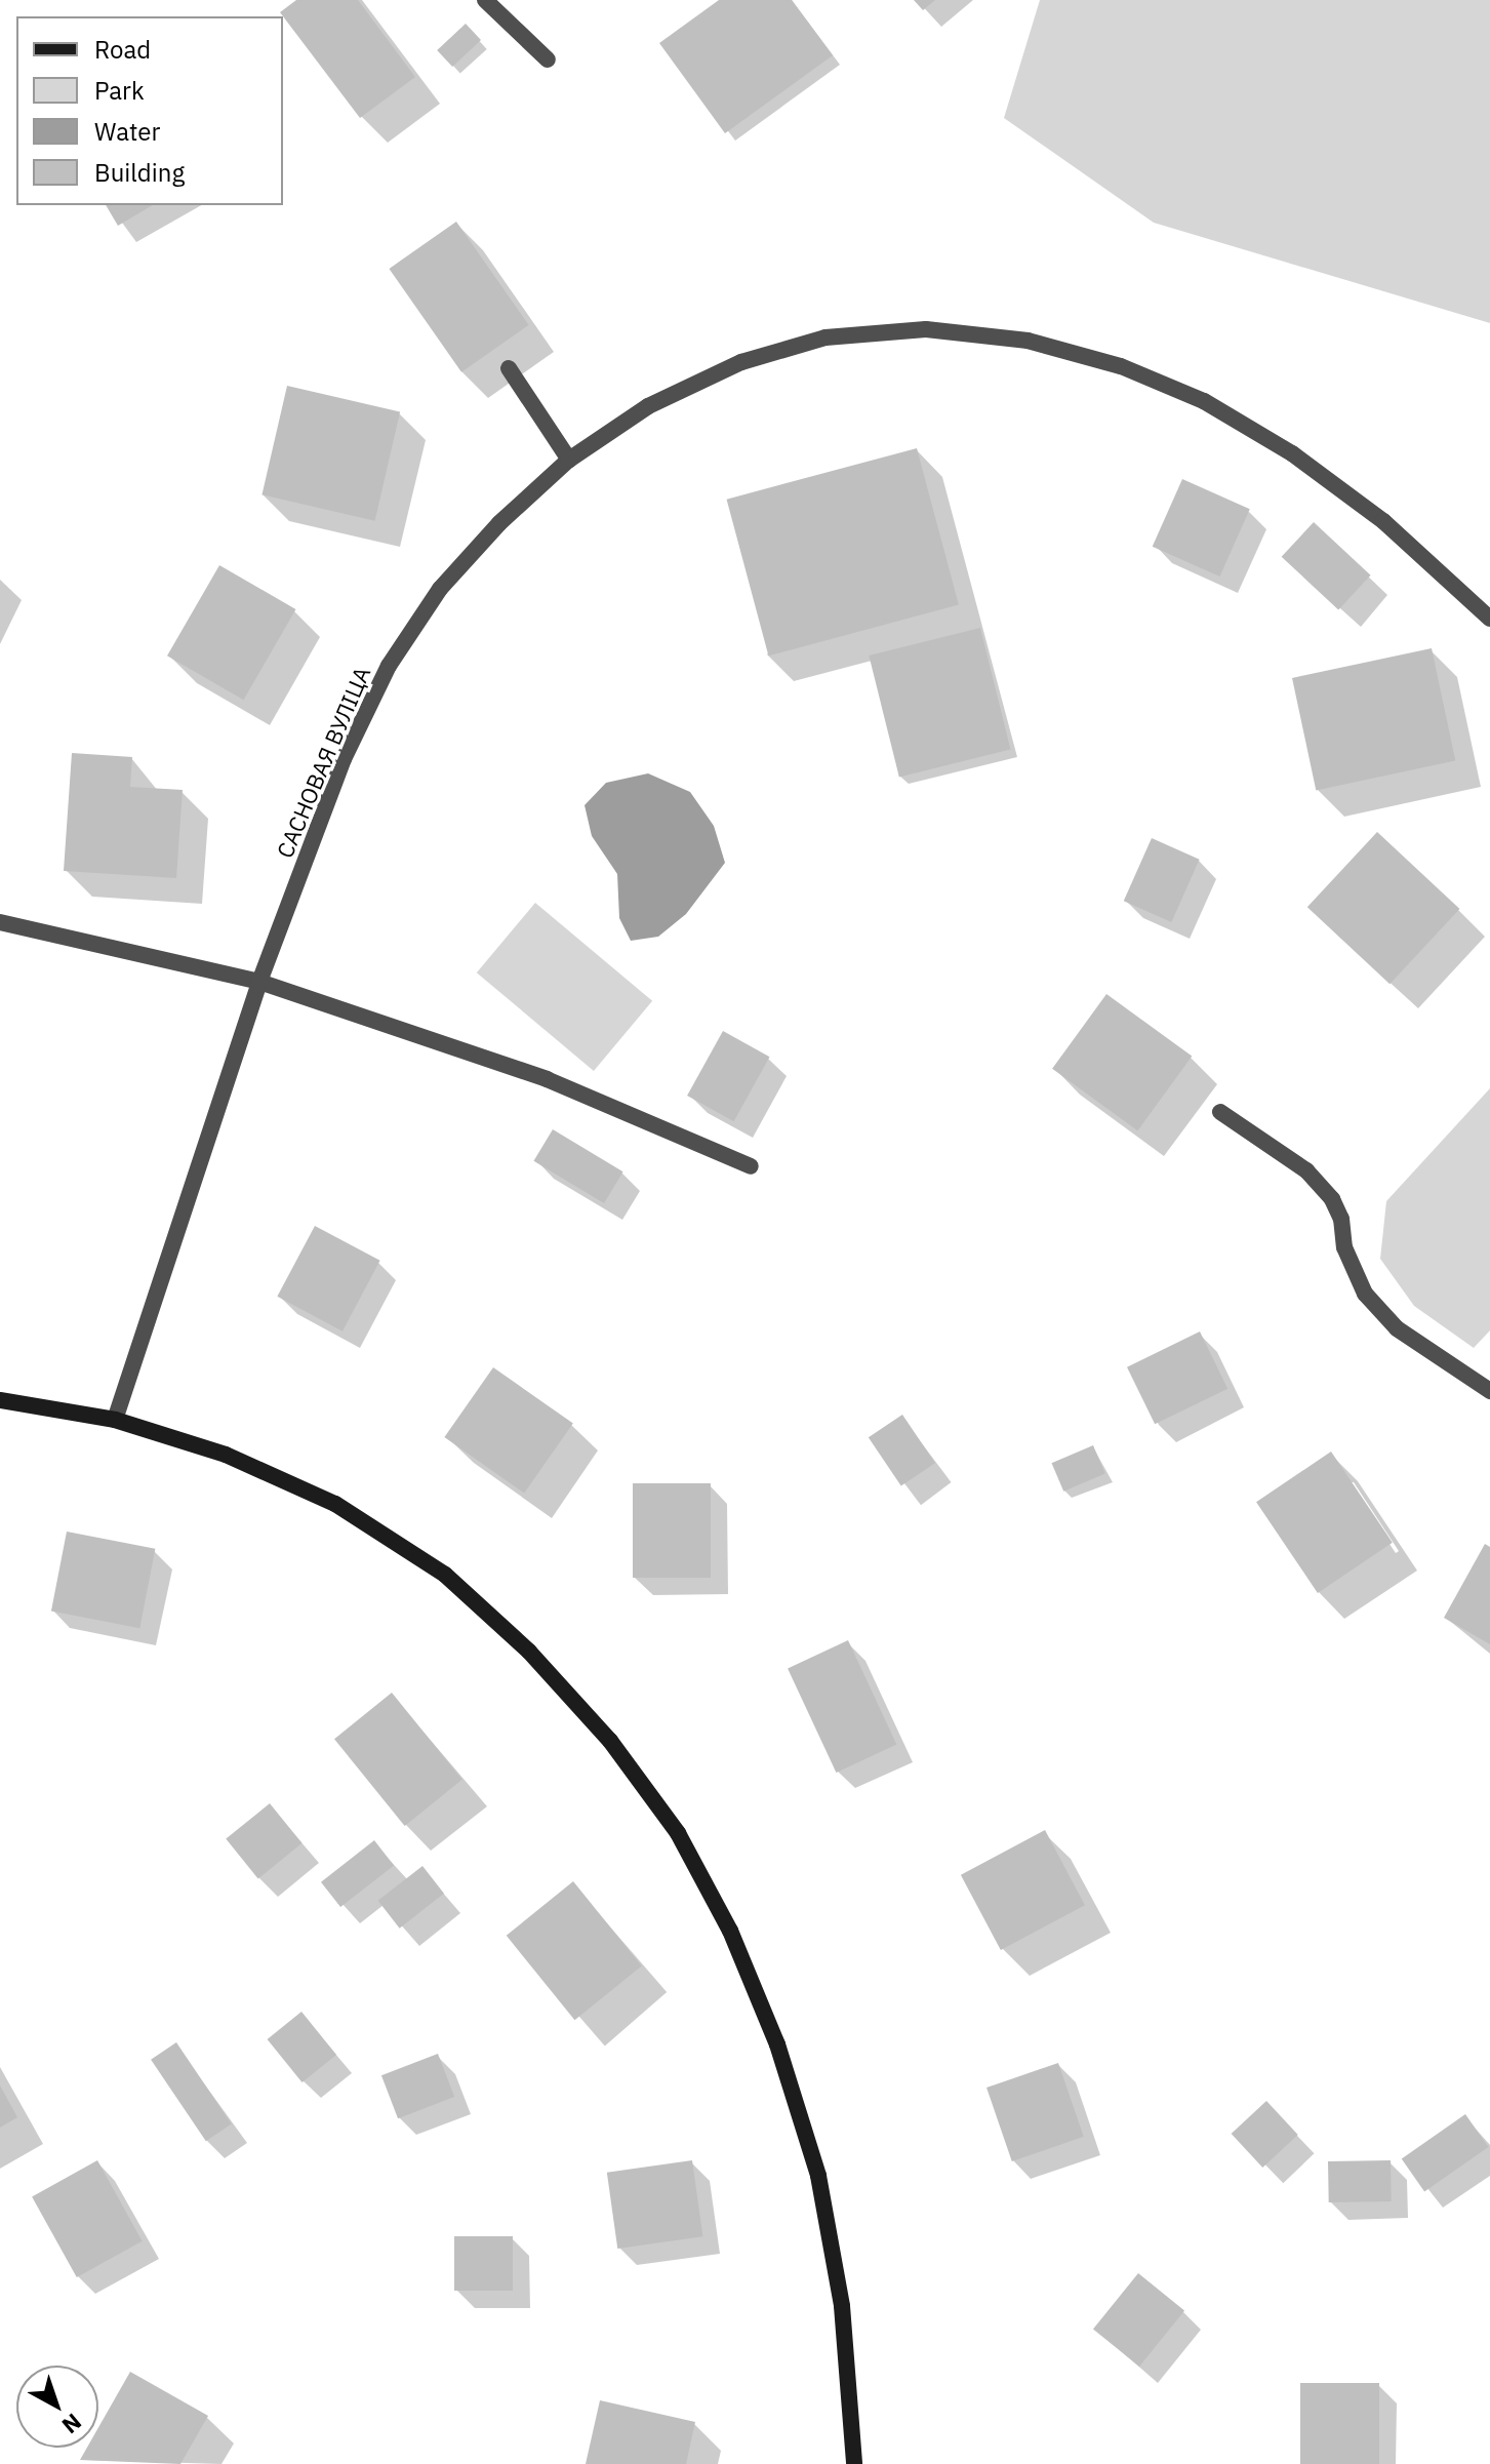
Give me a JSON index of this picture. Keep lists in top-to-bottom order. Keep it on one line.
{"streets":{"street":["САСНОВАЯ ВУЛІЦА"]},"legend":["Road","Park","Water","Building"],"north":"bottom right"}
